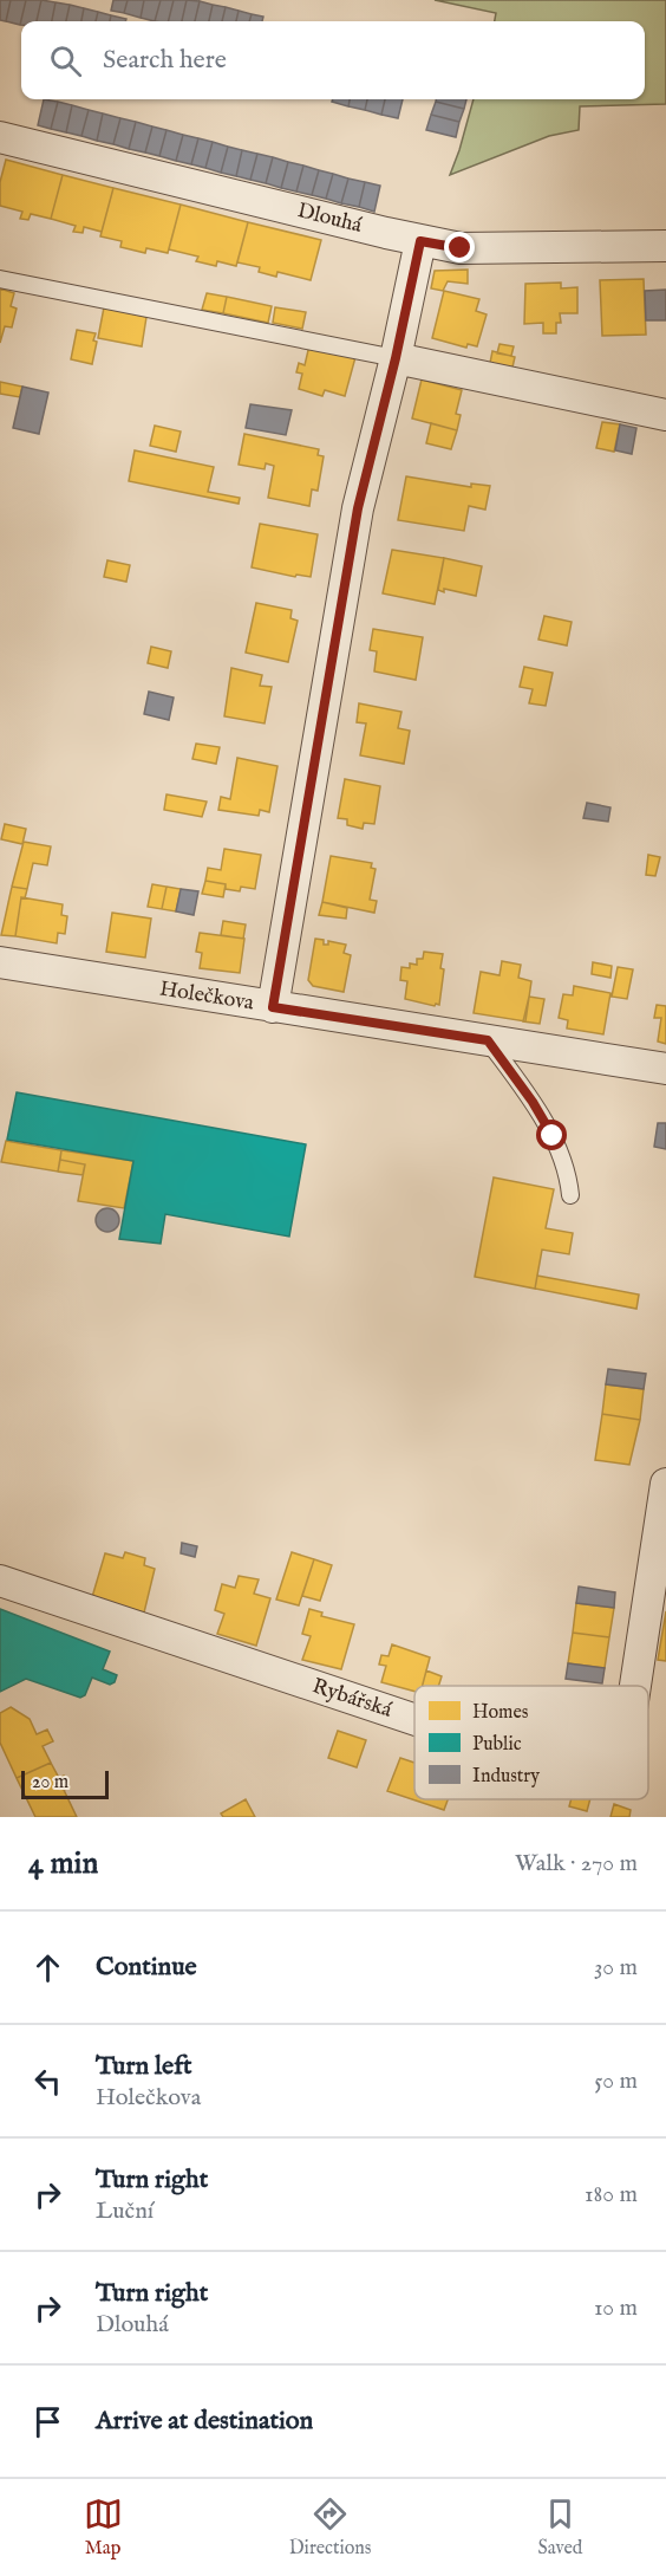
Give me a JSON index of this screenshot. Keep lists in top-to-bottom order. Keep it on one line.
{"streets":{"street":["Dlouhá","Holečkova","Rybářská"]},"legend":["Homes","Public","Industry"],"scale_bar":"20 m","page":{"search":"Search here","scale":"20 m","heading":["4 min","Walk · 270 m"],"list":[["Continue","30 m"],["Turn left","Holečkova","50 m"],["Turn right","Luční","180 m"],["Turn right","Dlouhá","10 m"],"Arrive at destination"],"nav":["Map","Directions","Saved"]}}
